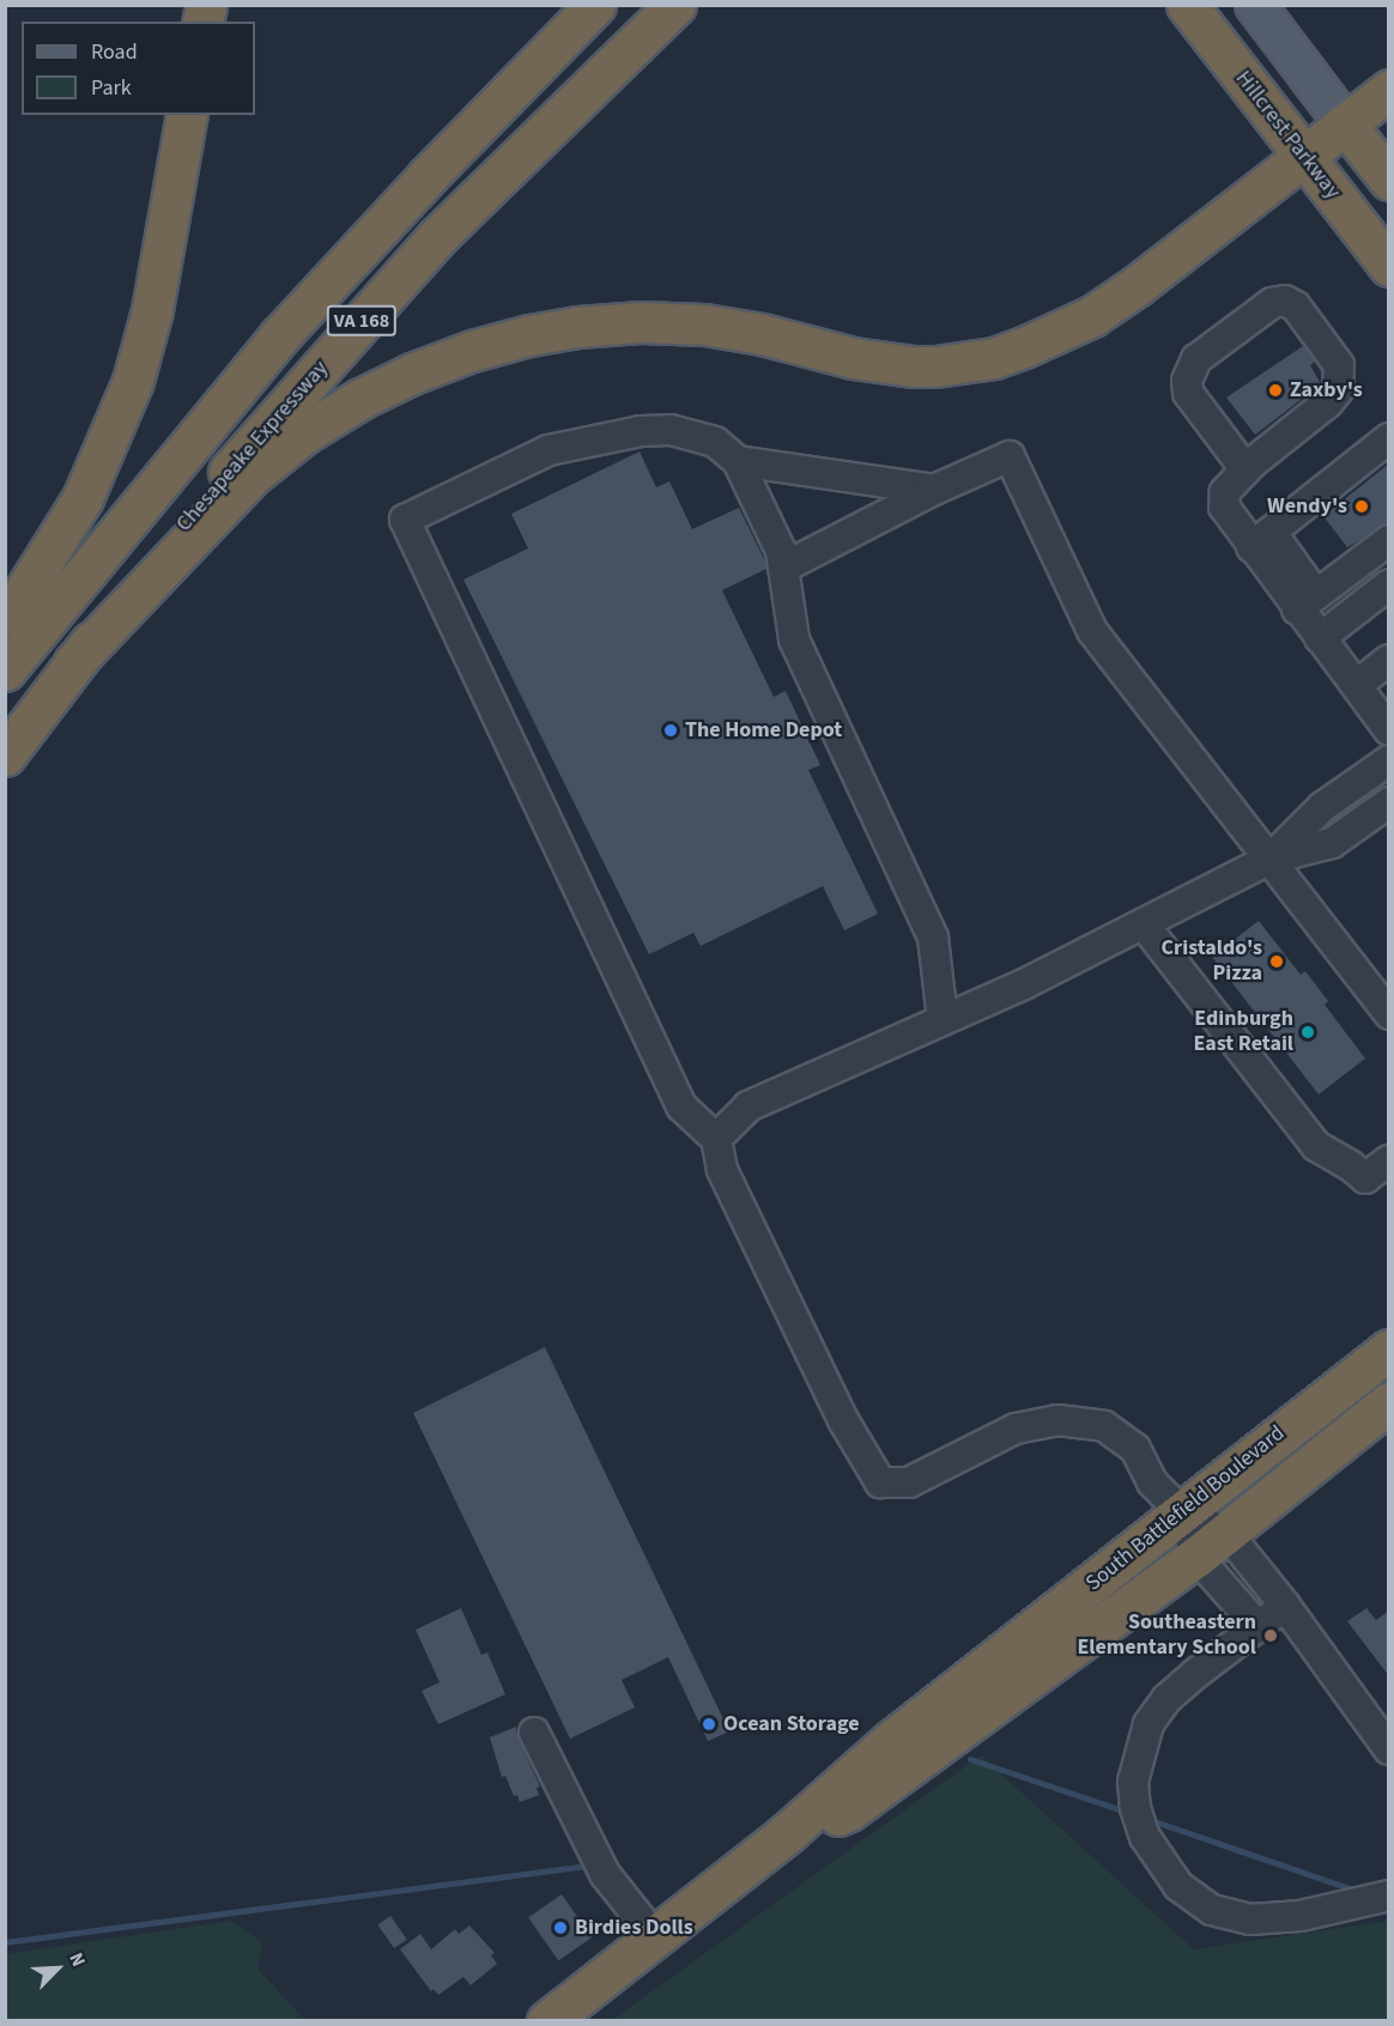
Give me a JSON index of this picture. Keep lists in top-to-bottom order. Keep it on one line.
{"streets":{"highway":["Hillcrest Parkway","VA 168","Chesapeake Expressway","South Battlefield Boulevard"]},"places":["Zaxby's","Wendy's","The Home Depot","Cristaldo's Pizza","Edinburgh East Retail","Southeastern Elementary School","Ocean Storage","Birdies Dolls"],"legend":["Road","Park"],"north":"top right"}
